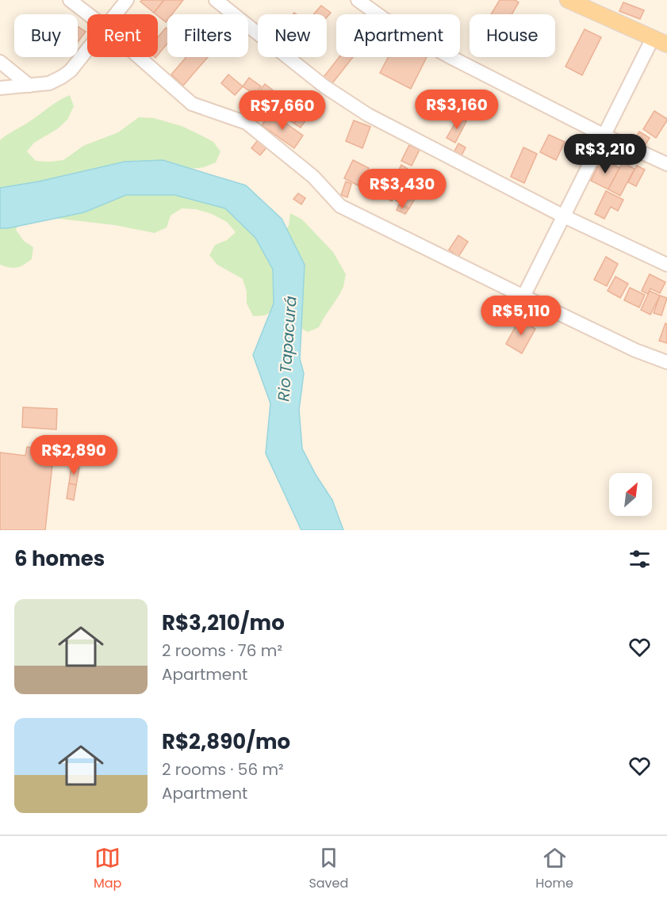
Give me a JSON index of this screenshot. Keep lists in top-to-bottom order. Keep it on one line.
{"water":["Rio Tapacurá"],"north":"top right","page":{"chip":["Buy","Rent","Filters","New","Apartment","House"],"price":["R$3,160","R$7,660","R$3,210","R$3,430","R$5,110","R$2,890"],"heading":"6 homes","list":[{"name":"R$3,210/mo","note":"2 rooms · 76 m² · Apartment"},{"name":"R$2,890/mo","note":"2 rooms · 56 m² · Apartment"}],"tabs":["Map","Saved","Home"]}}
